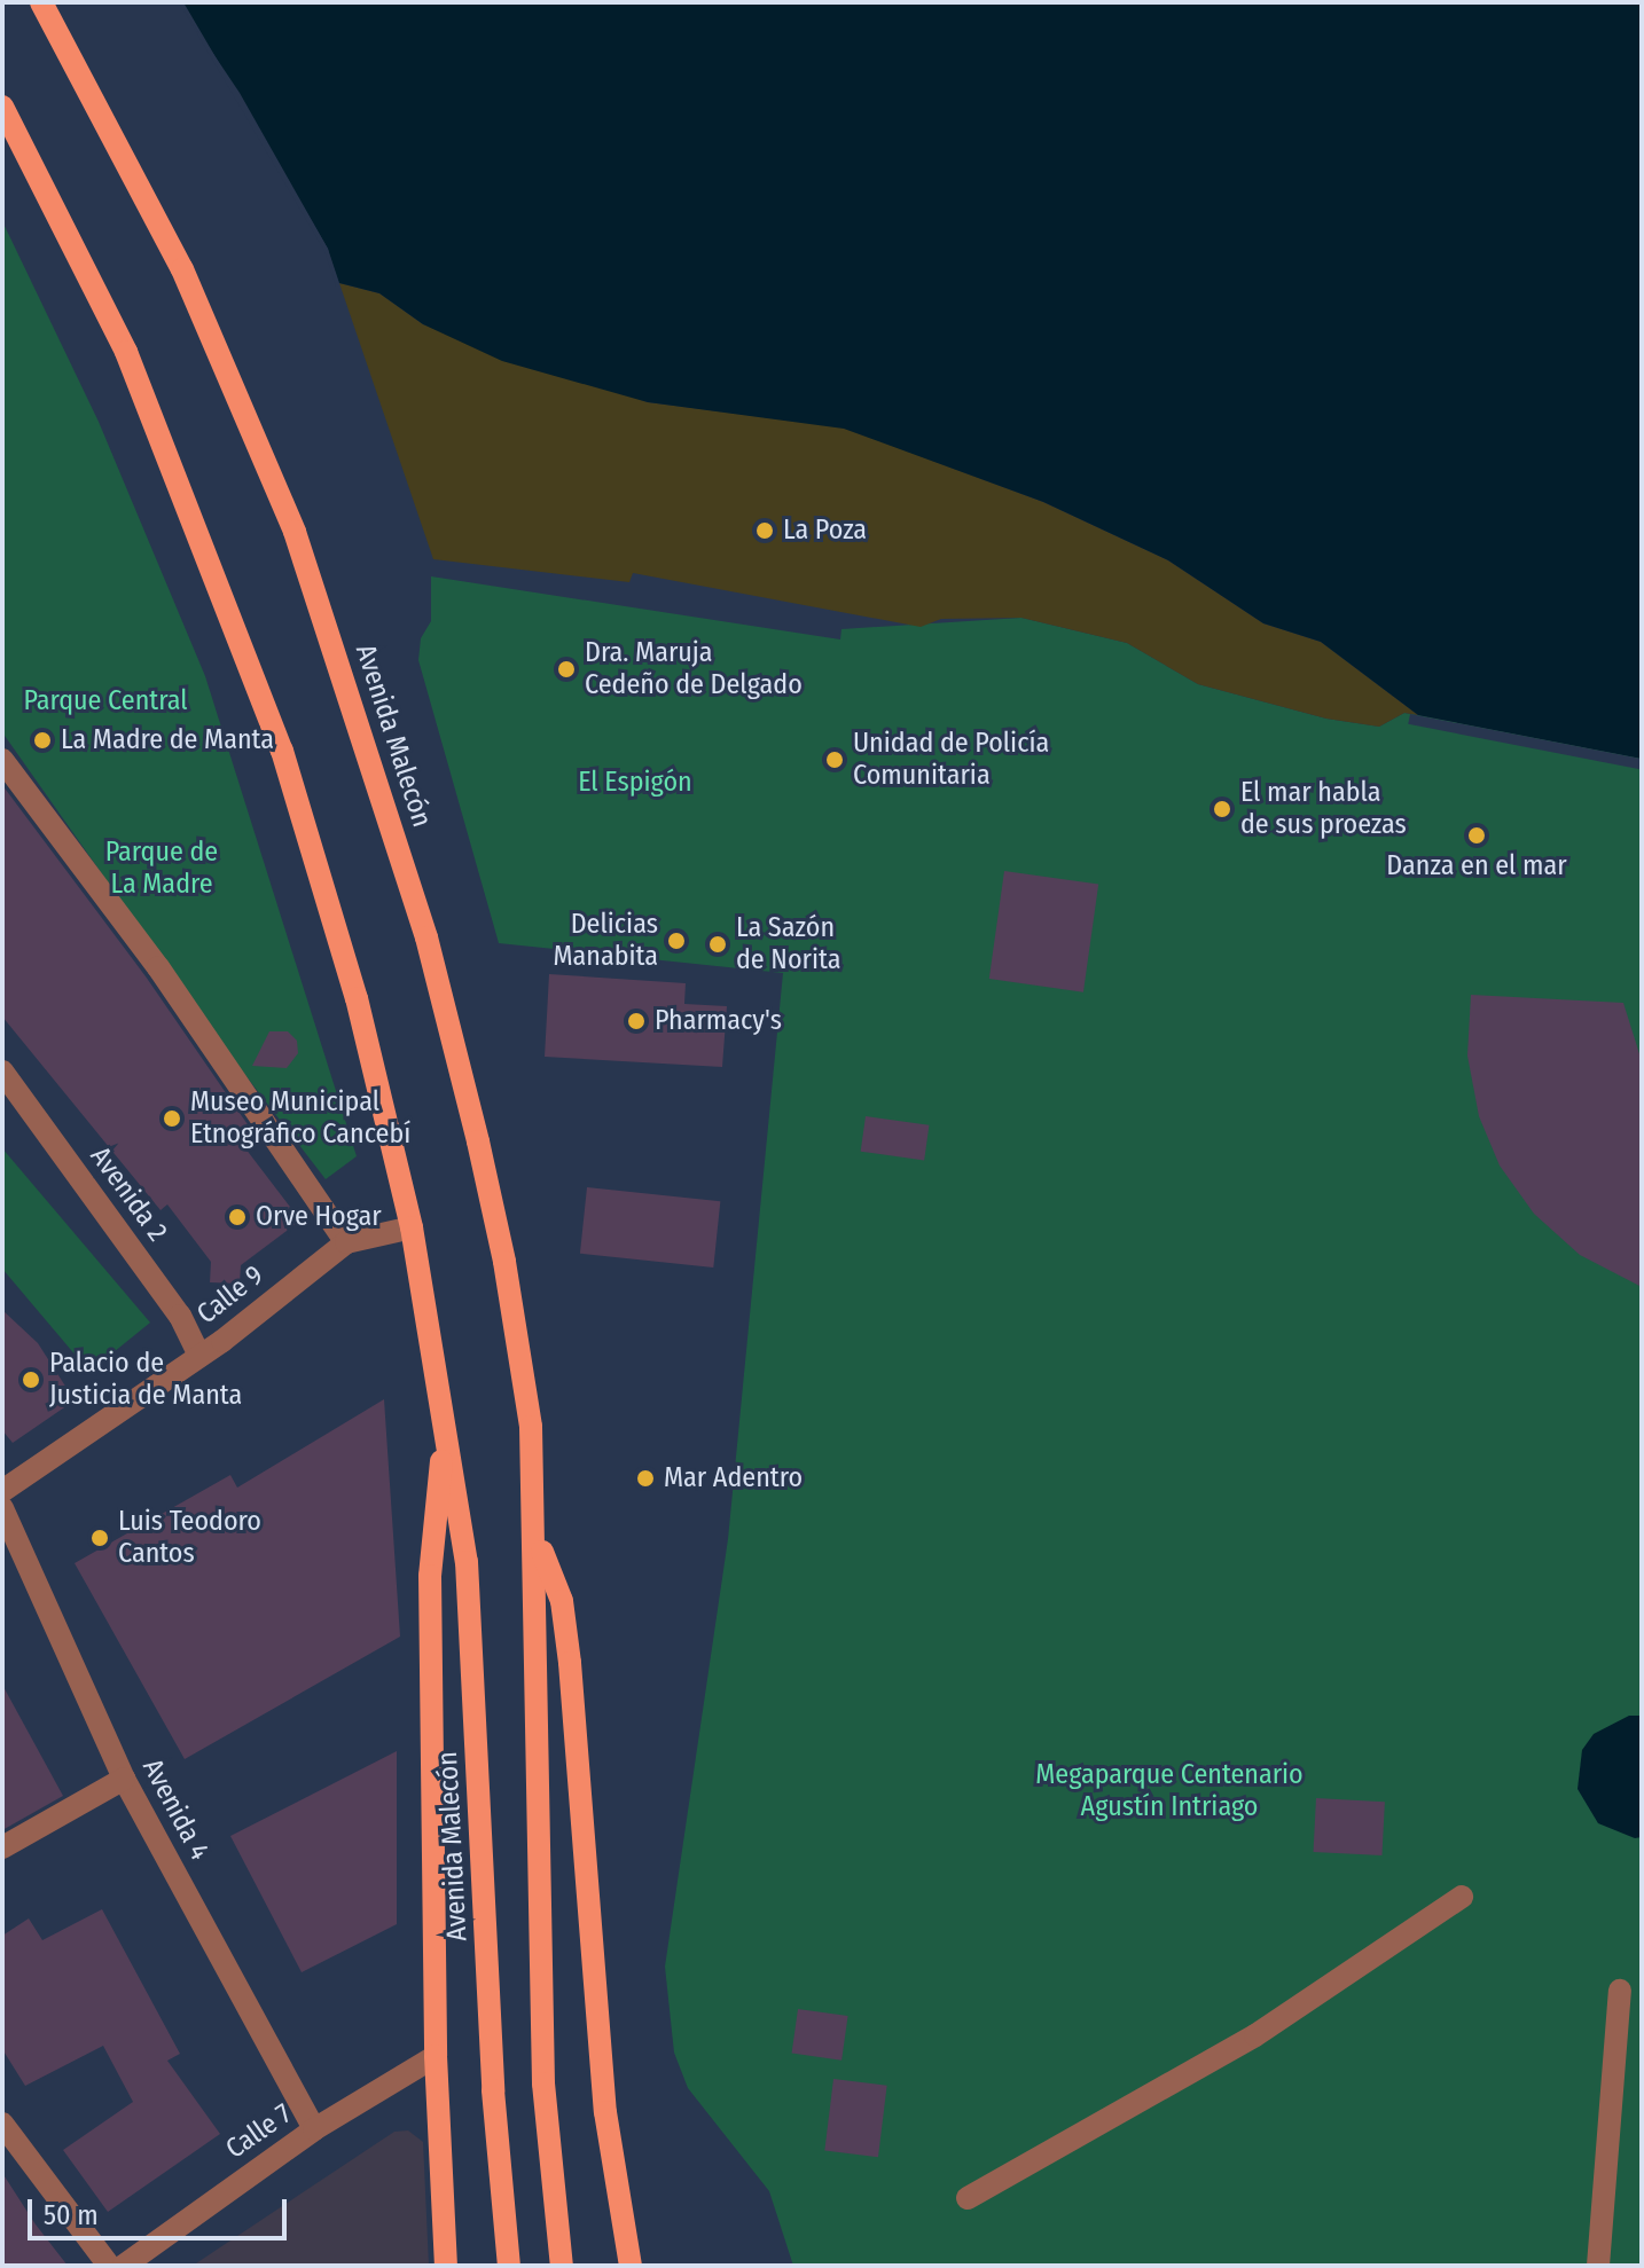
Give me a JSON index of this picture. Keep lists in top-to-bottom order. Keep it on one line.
{"streets":{"main road":["Avenida Malecón"],"street":["Avenida 2","Calle 9","Avenida 4","Calle 7"]},"crossings":[["Avenida Malecón","Calle 9"],["Avenida Malecón","Calle 7"],["Avenida 2","Calle 9"],["Avenida 4","Calle 7"]],"parks":["Parque Central","El Espigón","Parque de La Madre","Megaparque Centenario Agustín Intriago"],"places":["La Poza","Dra. Maruja Cedeño de Delgado","La Madre de Manta","Unidad de Policía Comunitaria","El mar habla de sus proezas","Danza en el mar","Delicias Manabita","La Sazón de Norita","Pharmacy's","Museo Municipal Etnográfico Cancebí","Orve Hogar","Palacio de Justicia de Manta","Mar Adentro","Luis Teodoro Cantos"],"scale_bar":"50 m"}
